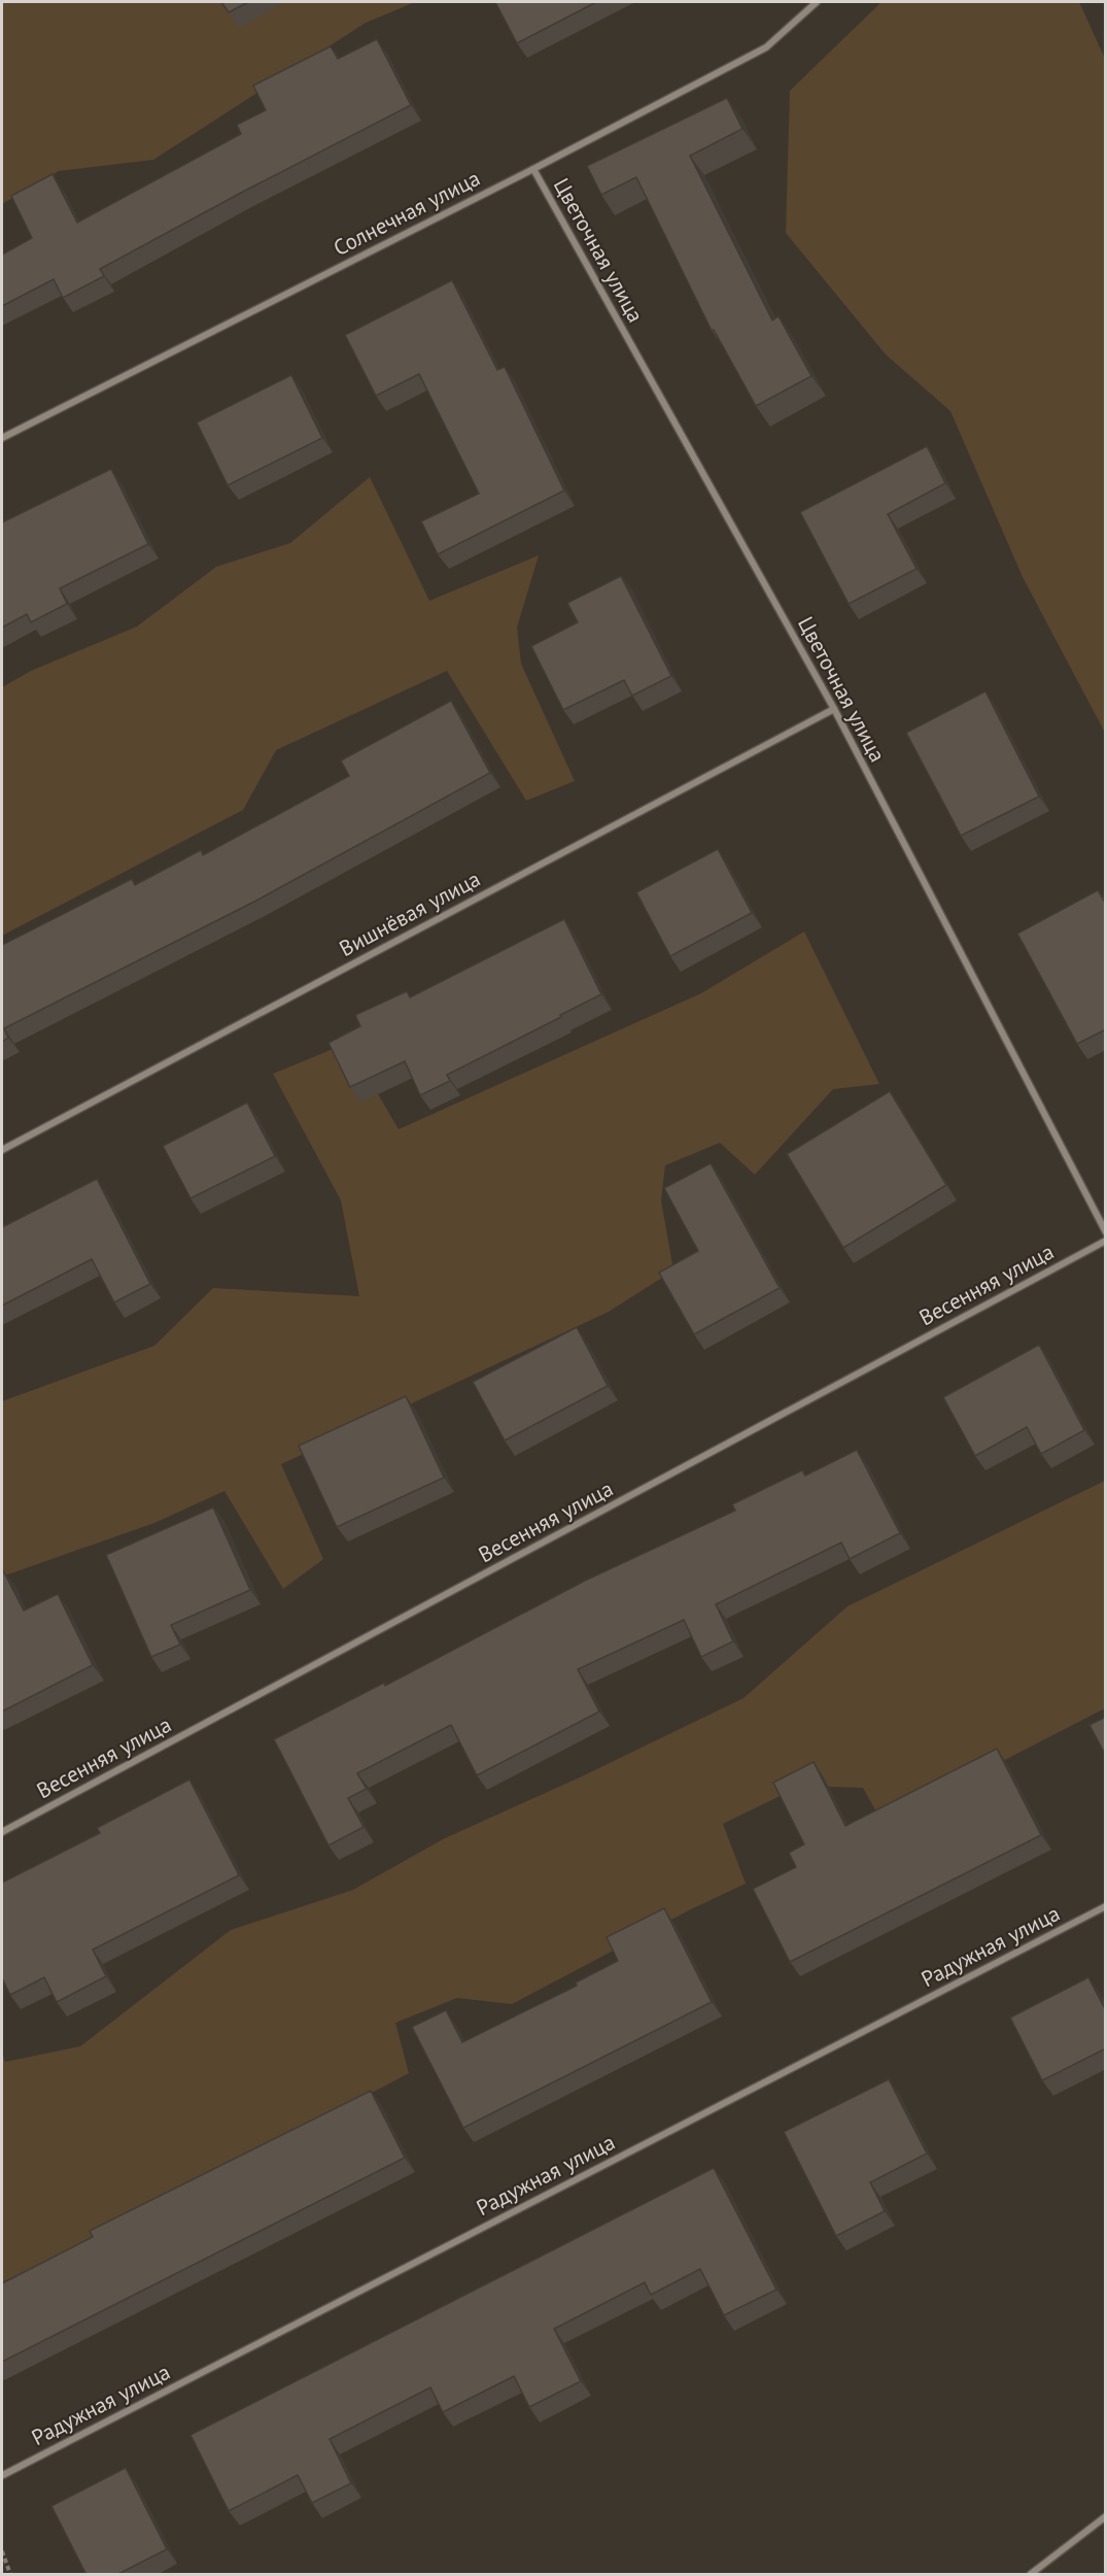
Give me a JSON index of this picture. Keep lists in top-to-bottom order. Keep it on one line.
{"streets":{"street":["Солнечная улица","Цветочная улица","Вишнёвая улица","Весенняя улица","Радужная улица"]},"crossings":[["Солнечная улица","Цветочная улица"],["Цветочная улица","Вишнёвая улица"]]}
